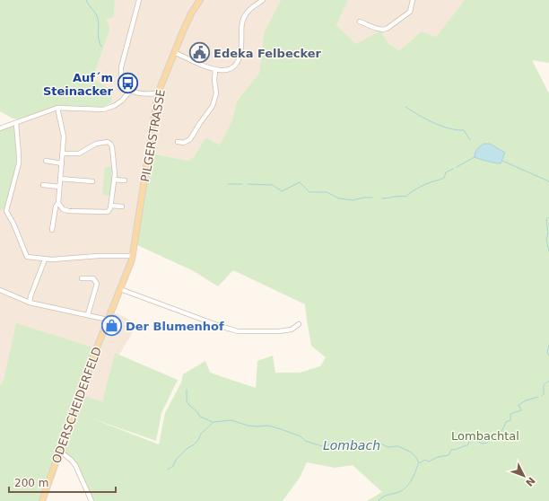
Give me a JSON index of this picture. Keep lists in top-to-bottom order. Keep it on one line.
{"streets":{"main road":["PILGERSTRASSE","ODERSCHEIDERFELD"]},"crossings":[["PILGERSTRASSE","ODERSCHEIDERFELD"]],"water":["Lombach"],"parks":["Lombachtal"],"places":{"public building":["Edeka Felbecker"],"bus stop":["Auf´m Steinacker"],"shop":["Der Blumenhof"]},"scale_bar":"200 m","north":"bottom right"}
